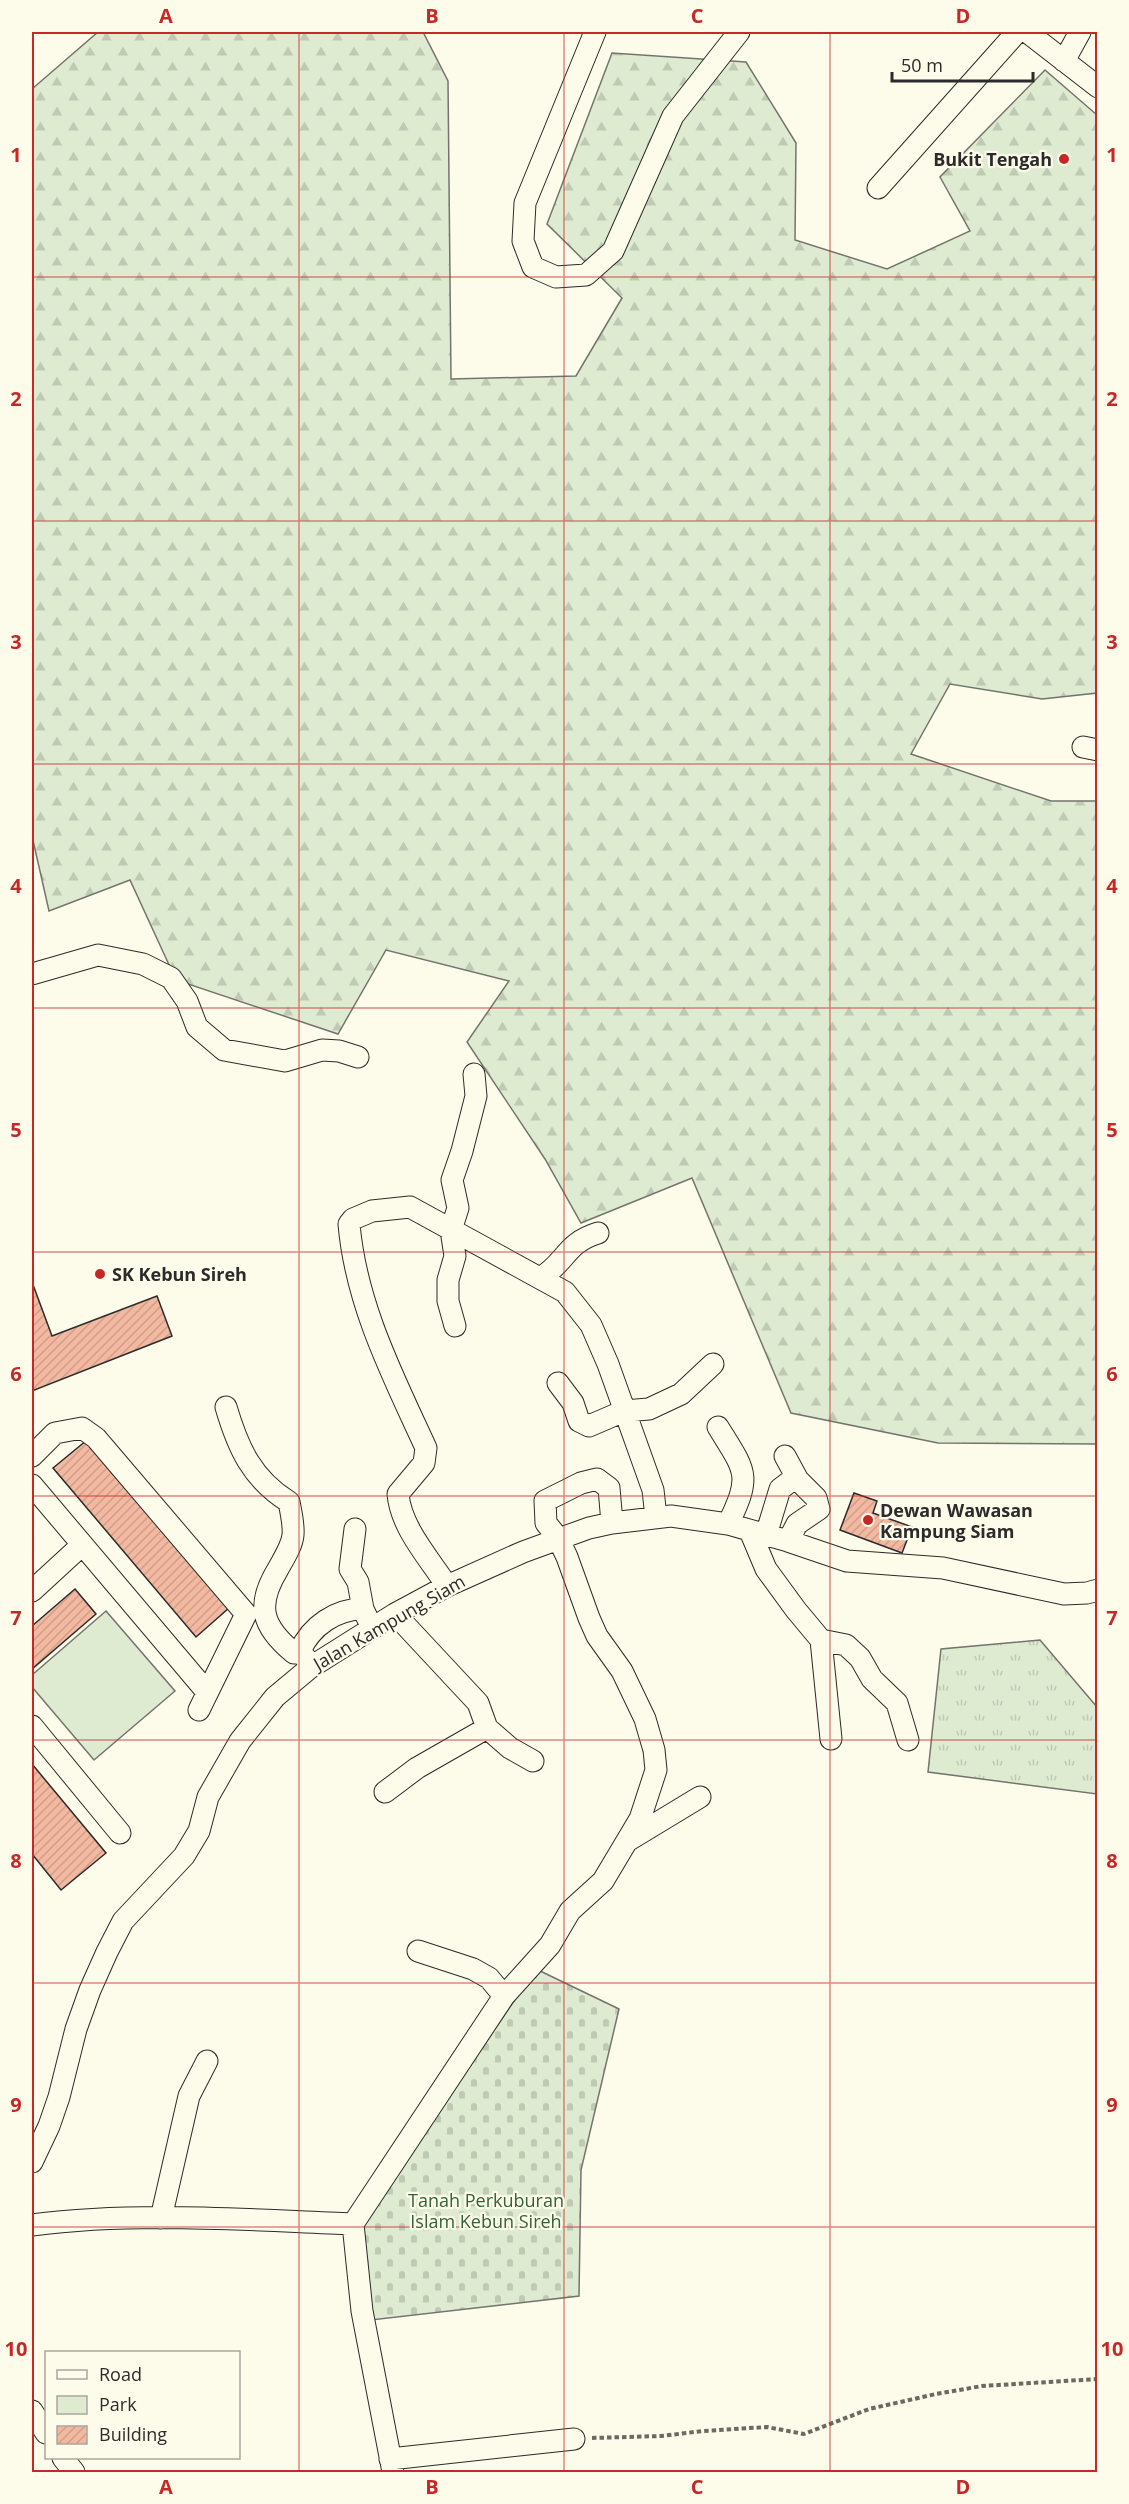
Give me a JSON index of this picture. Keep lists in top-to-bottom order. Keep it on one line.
{"streets":{"street":["Jalan Kampung Siam"]},"parks":["Tanah Perkuburan Islam Kebun Sireh"],"places":["Bukit Tengah","SK Kebun Sireh","Dewan Wawasan Kampung Siam"],"legend":["Road","Park","Building"],"scale_bar":"50 m","grid":{"columns":["A","B","C","D"],"rows":["1","2","3","4","5","6","7","8","9","10"]}}
